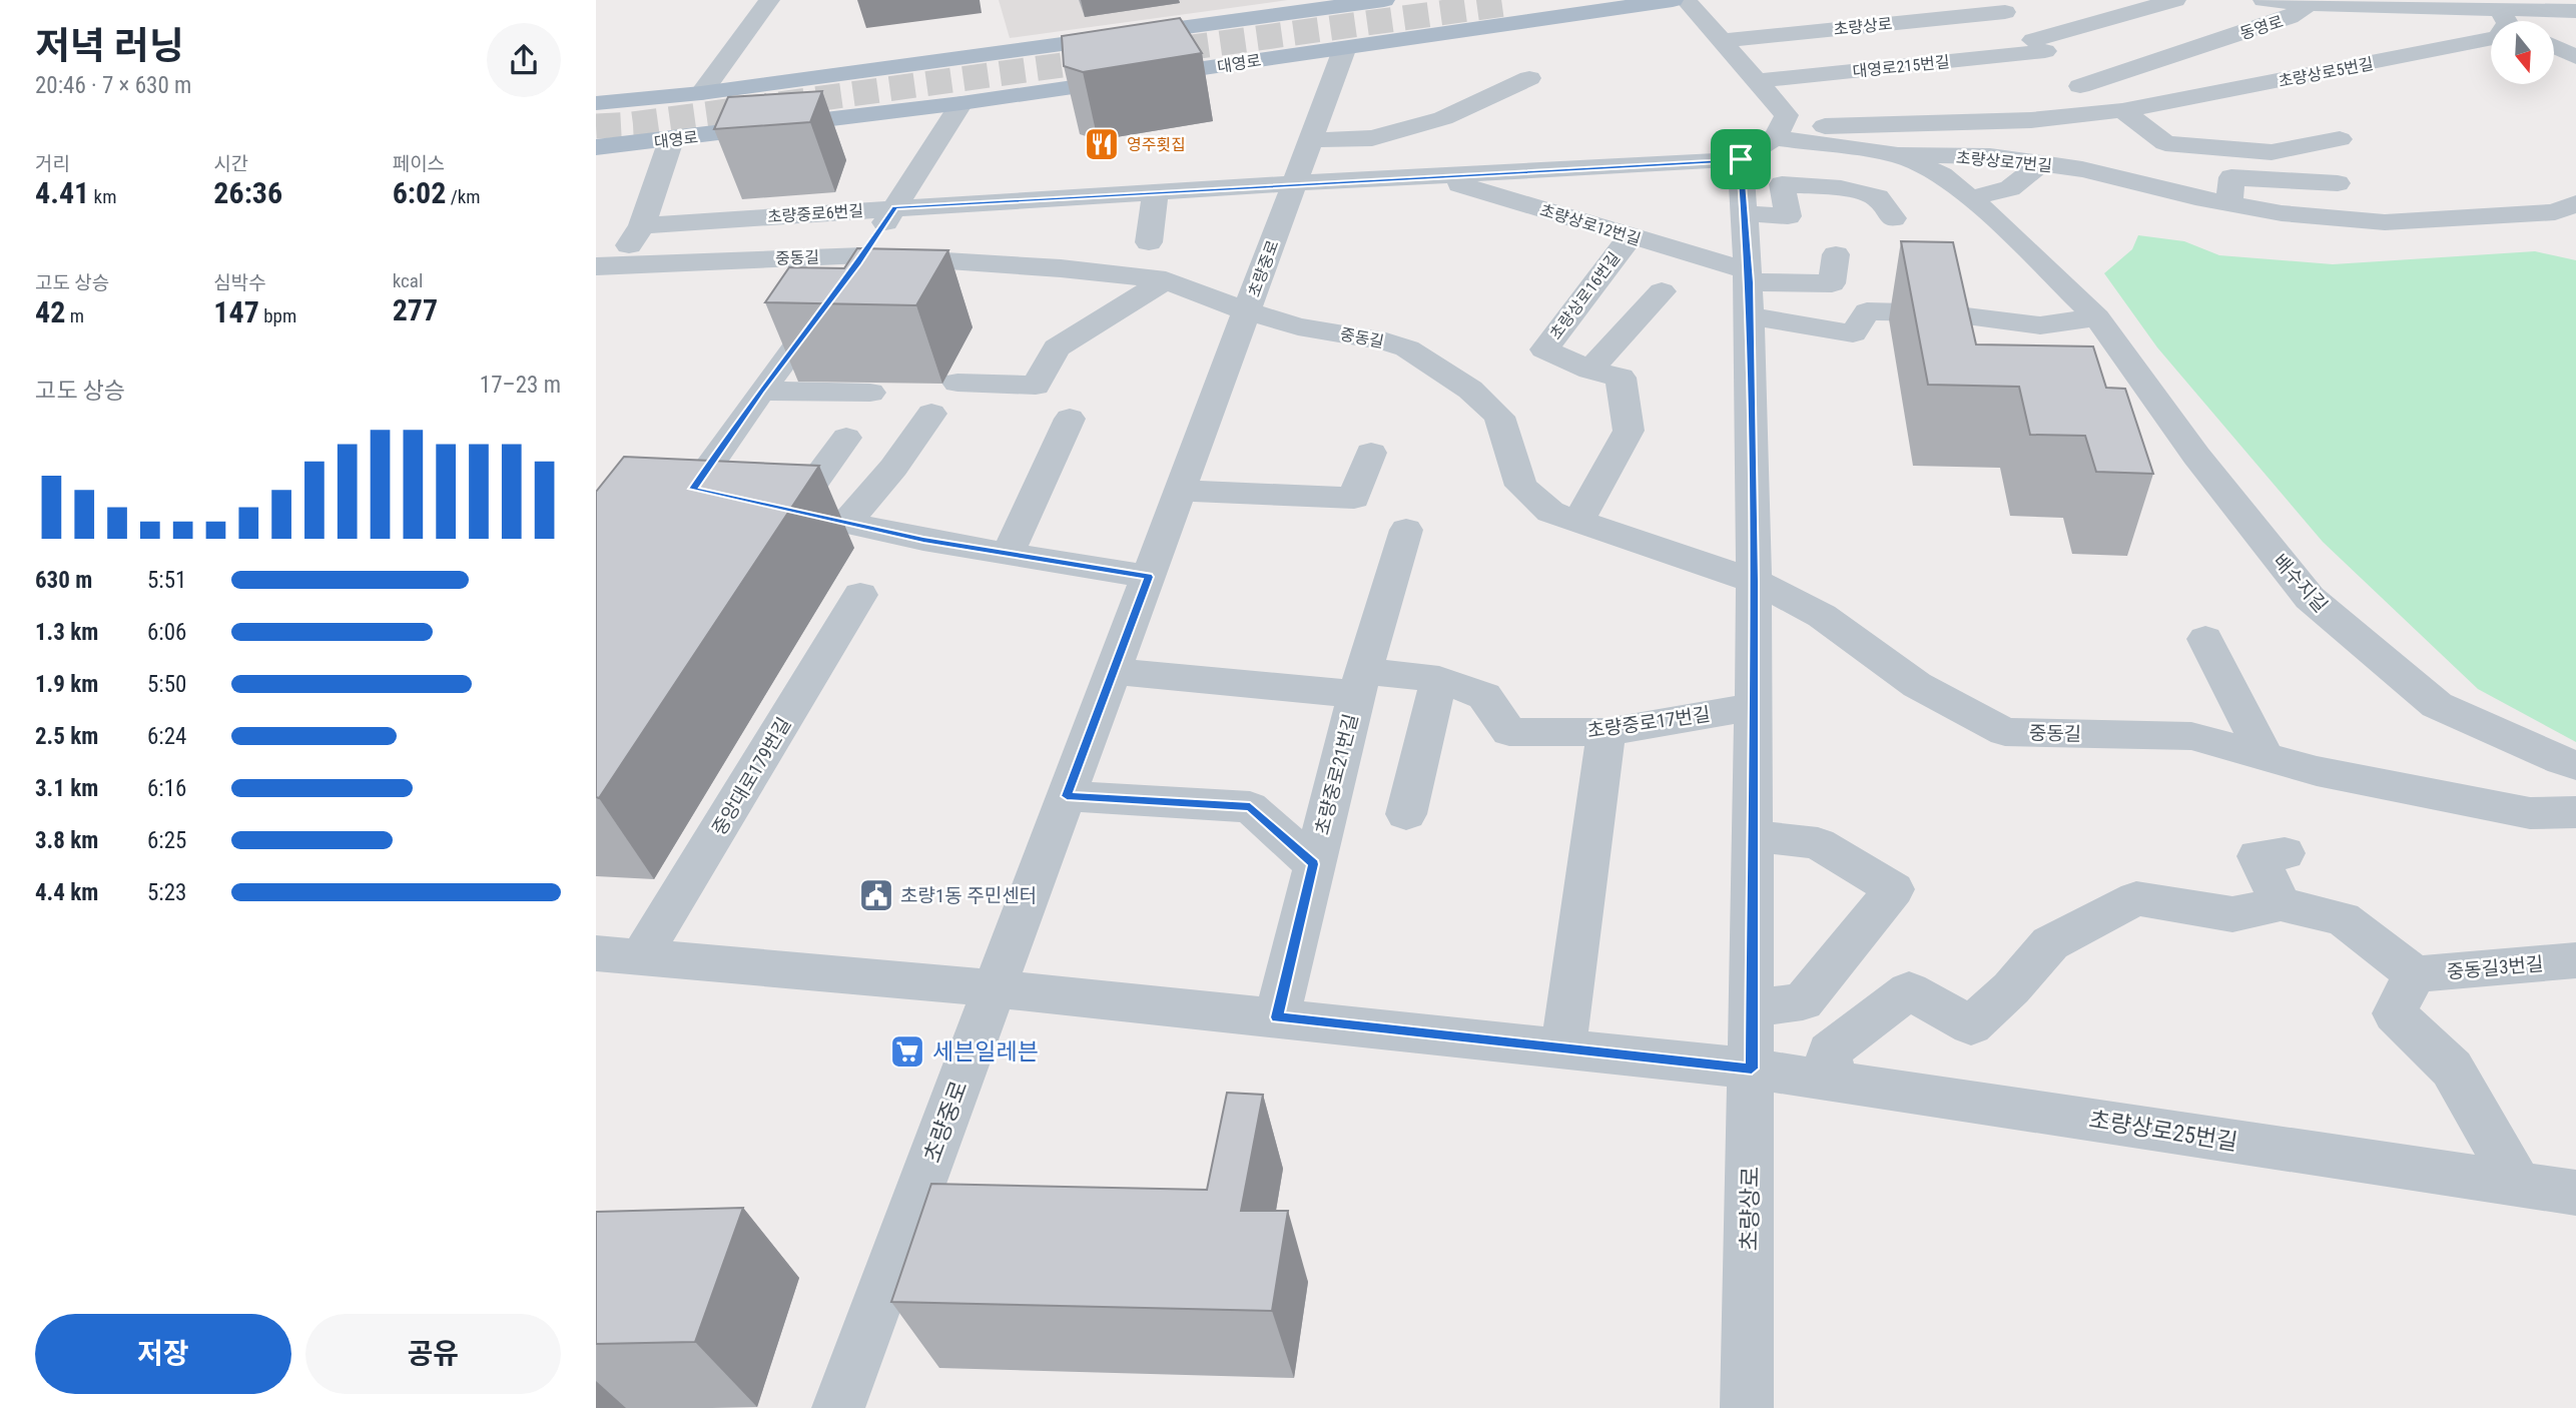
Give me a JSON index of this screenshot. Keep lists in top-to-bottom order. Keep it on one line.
{"streets":{"main road":["대영로"],"street":["초량상로","동영로","대영로215번길","초량상로5번길","초량상로7번길","초량중로6번길","초량상로12번길","중동길","초량중로","초량상로16번길","배수지길","초량중로17번길","초량중로21번길","중앙대로179번길","중동길3번길","초량상로25번길"]},"crossings":[["초량상로","초량중로6번길"],["초량상로","초량상로12번길"],["초량상로","중동길"],["초량상로","초량중로17번길"],["초량상로","초량상로25번길"],["대영로","초량중로"],["초량상로5번길","초량상로7번길"],["초량상로7번길","배수지길"],["초량중로6번길","초량상로12번길"],["초량중로6번길","초량중로"],["초량상로12번길","초량상로16번길"],["중동길","초량중로"],["초량중로","초량중로17번길"],["초량중로17번길","초량중로21번길"]],"places":{"restaurant":["영주횟집"],"public building":["초량1동 주민센터"],"supermarket":["세븐일레븐"]},"north":"bottom","page":{"heading":["저녁 러닝","20:46 · 7 × 630 m"],"stats":[["거리","4.41 km"],["시간","26:36"],["페이스","6:02 /km"],["고도 상승","42 m"],["심박수","147 bpm"],["kcal","277"]],"chart":["고도 상승","17–23 m"],"list":[{"name":"630 m","note":"5:51"},{"name":"1.3 km","note":"6:06"},{"name":"1.9 km","note":"5:50"},{"name":"2.5 km","note":"6:24"},{"name":"3.1 km","note":"6:16"},{"name":"3.8 km","note":"6:25"},{"name":"4.4 km","note":"5:23"}],"buttons":["저장","공유"]}}
